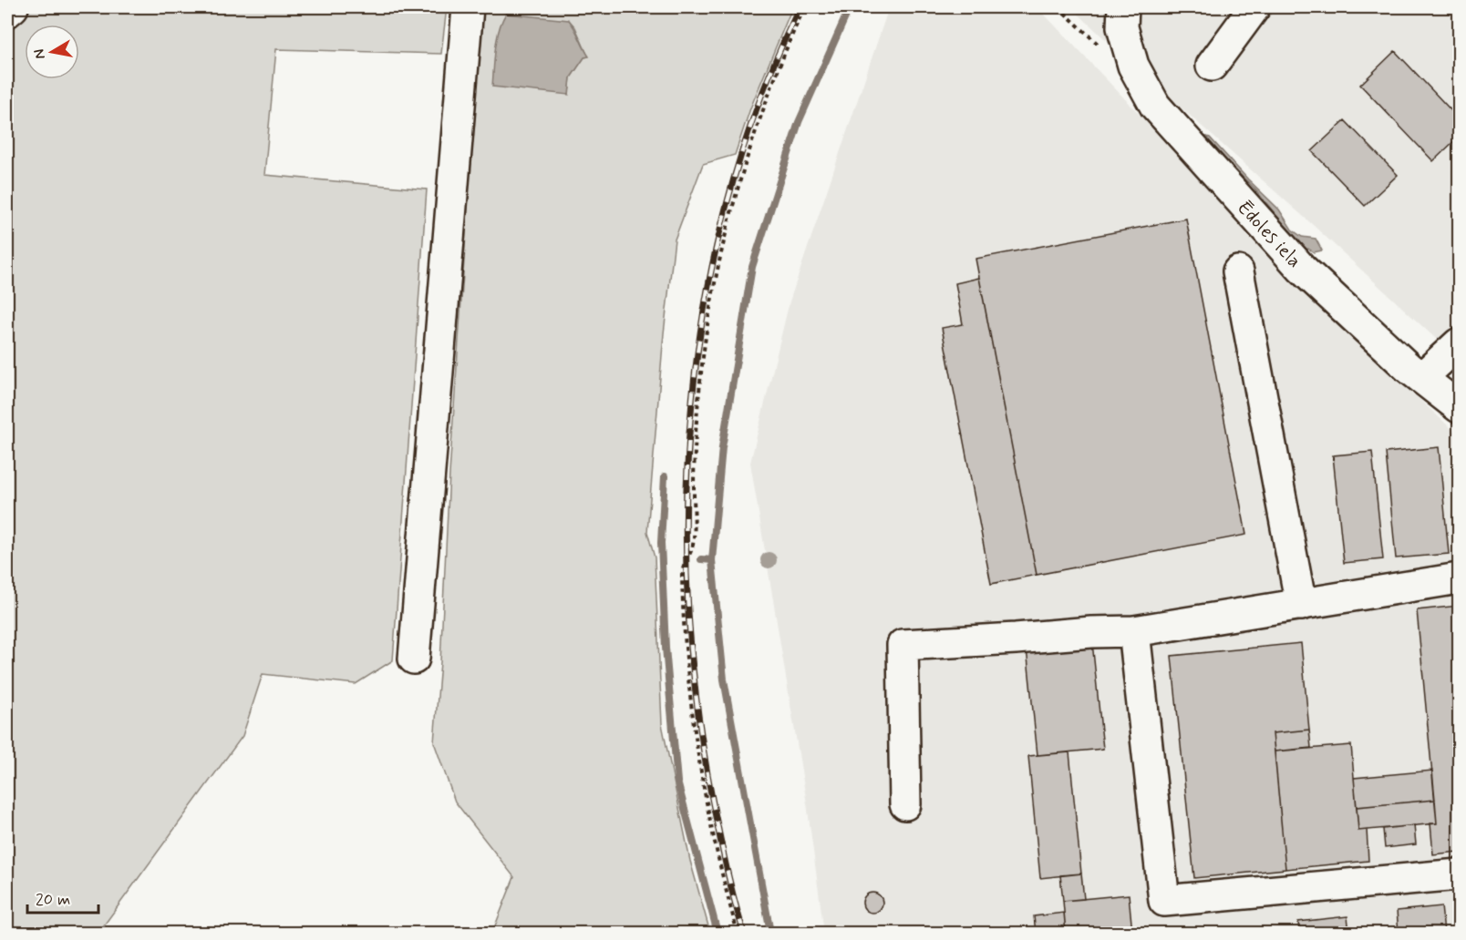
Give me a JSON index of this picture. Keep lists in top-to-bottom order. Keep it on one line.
{"streets":{"street":["Ēdoles iela"]},"scale_bar":"20 m","north":"left"}
